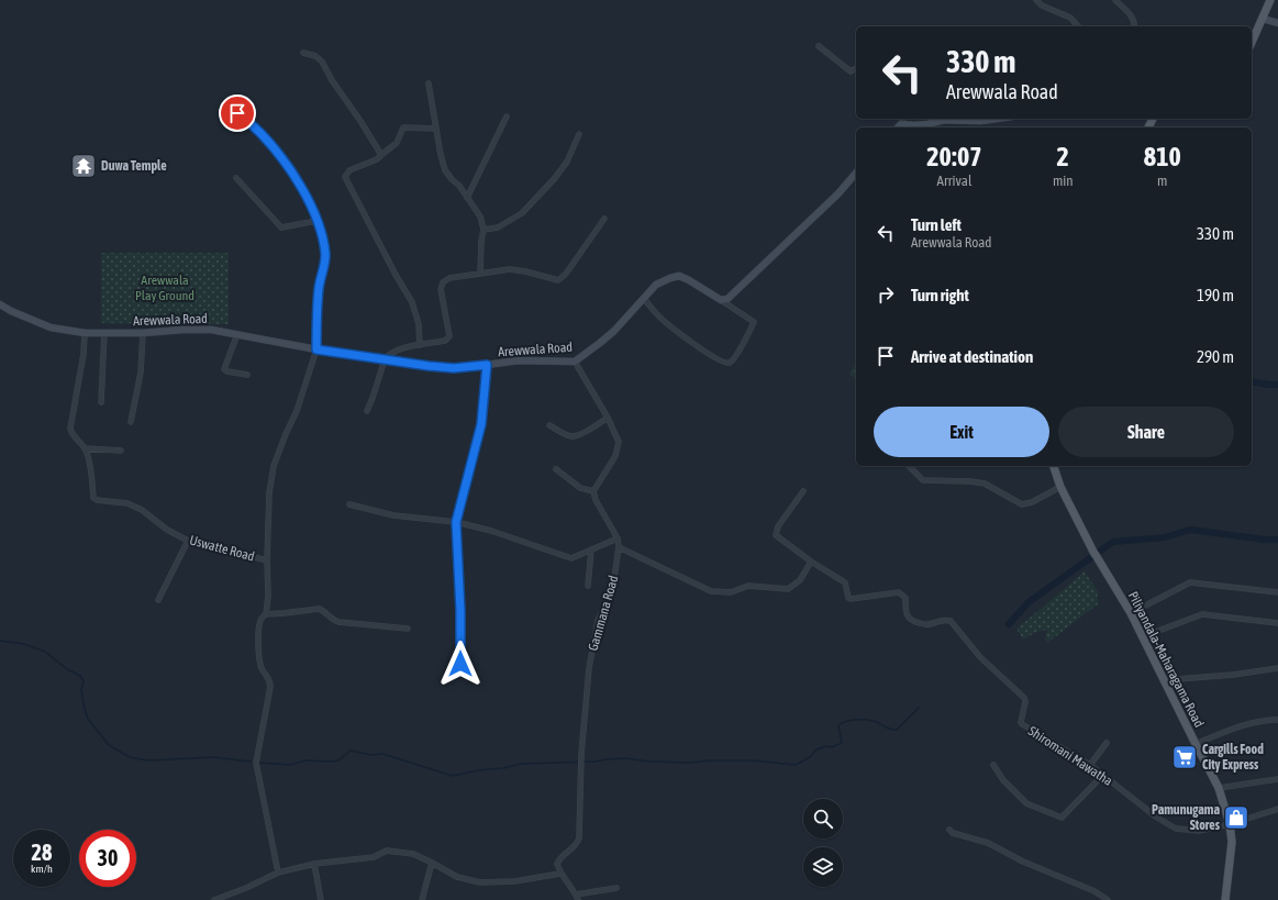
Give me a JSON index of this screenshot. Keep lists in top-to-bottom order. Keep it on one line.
{"streets":{"main road":["Piliyandala-Maharagama Road"],"street":["Arewwala Road","Uswatte Road","Gammana Road","Shiromani Mawatha"]},"crossings":[["Arewwala Road","Uswatte Road"],["Piliyandala-Maharagama Road","Shiromani Mawatha"]],"parks":["Arewwala Play Ground"],"places":{"temple":["Duwa Temple"],"supermarket":["Cargills Food City Express"],"shop":["Pamunugama Stores"]},"page":{"turn":["330 m","Arewwala Road"],"eta":["20:07","Arrival","2","min","810","m"],"list":[{"name":"Turn left","note":"Arewwala Road","value":"330 m"},{"name":"Turn right","value":"190 m"},{"name":"Arrive at destination","value":"290 m"}],"buttons":["Exit","Share"],"speed":"28 km/h","limit":"30"}}
